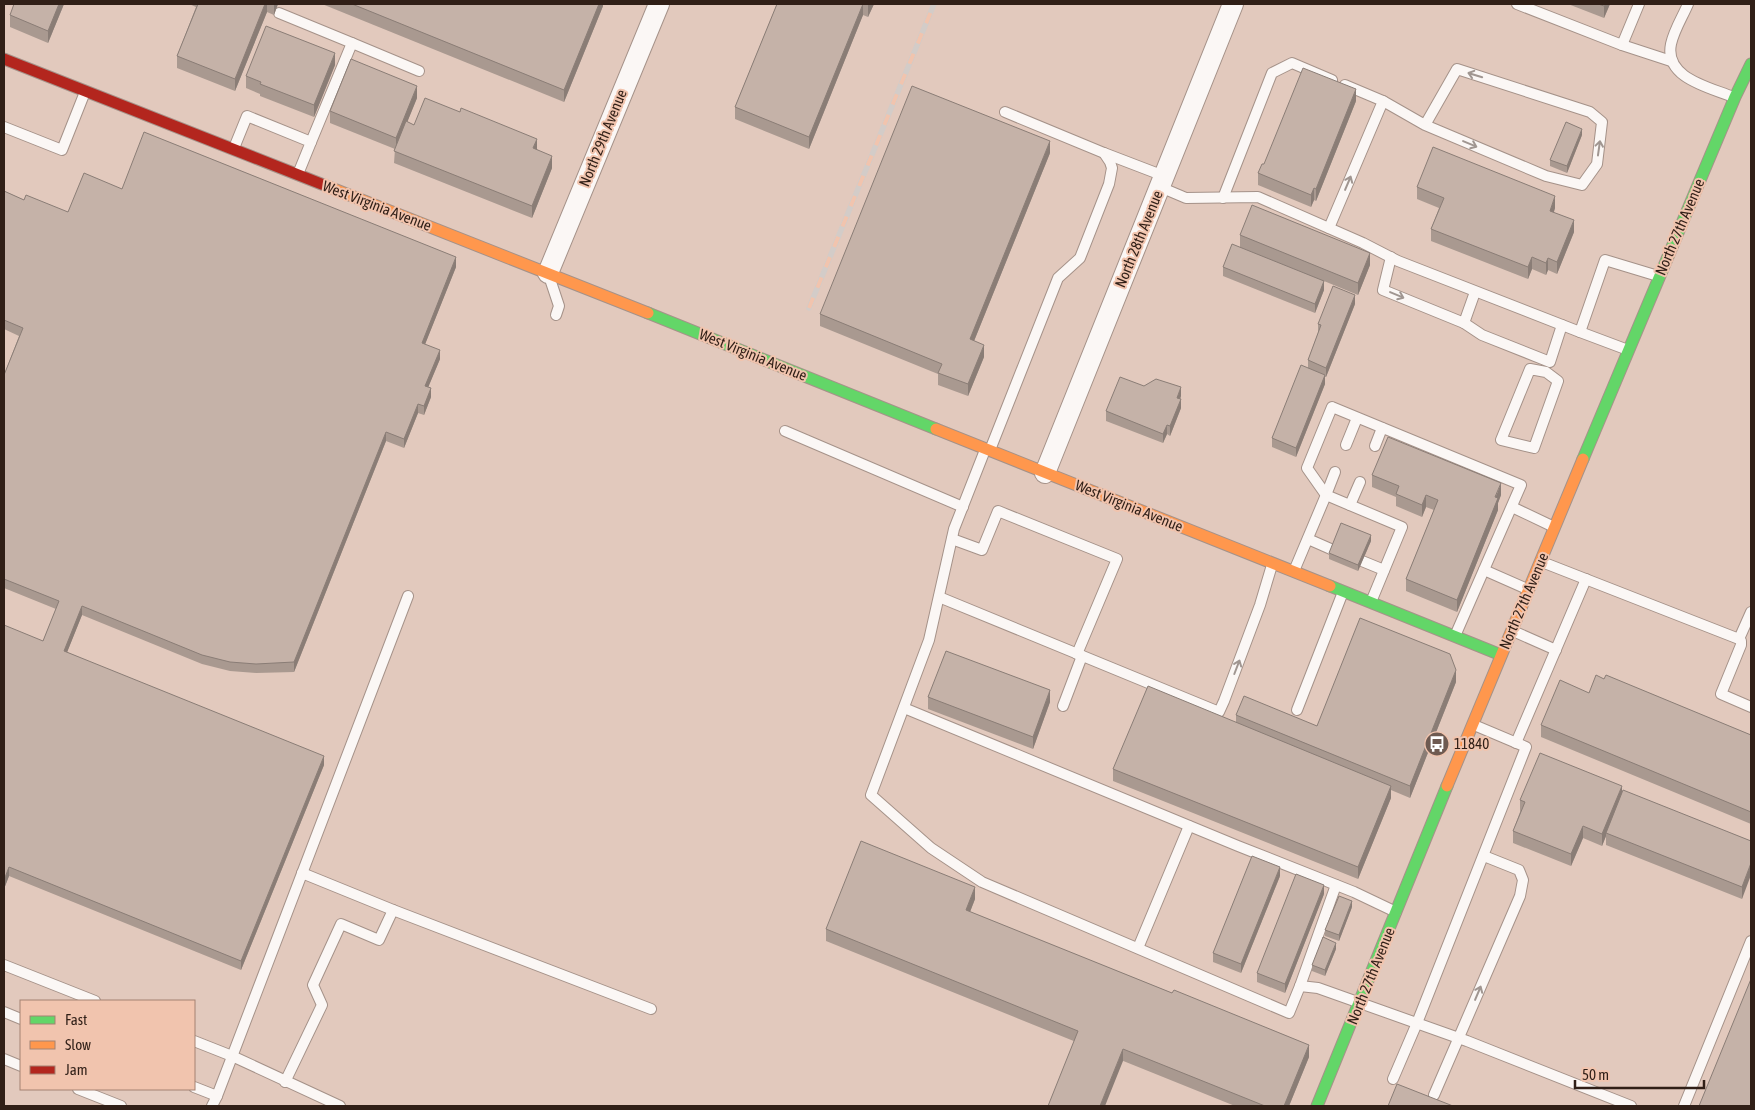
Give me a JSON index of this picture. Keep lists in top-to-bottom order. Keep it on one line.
{"streets":{"street":["North 29th Avenue","West Virginia Avenue","North 27th Avenue","North 28th Avenue"]},"crossings":[["North 29th Avenue","West Virginia Avenue"],["West Virginia Avenue","North 27th Avenue"],["West Virginia Avenue","North 28th Avenue"]],"places":{"bus stop":["11840"]},"legend":["Fast","Slow","Jam"],"scale_bar":"50 m"}
